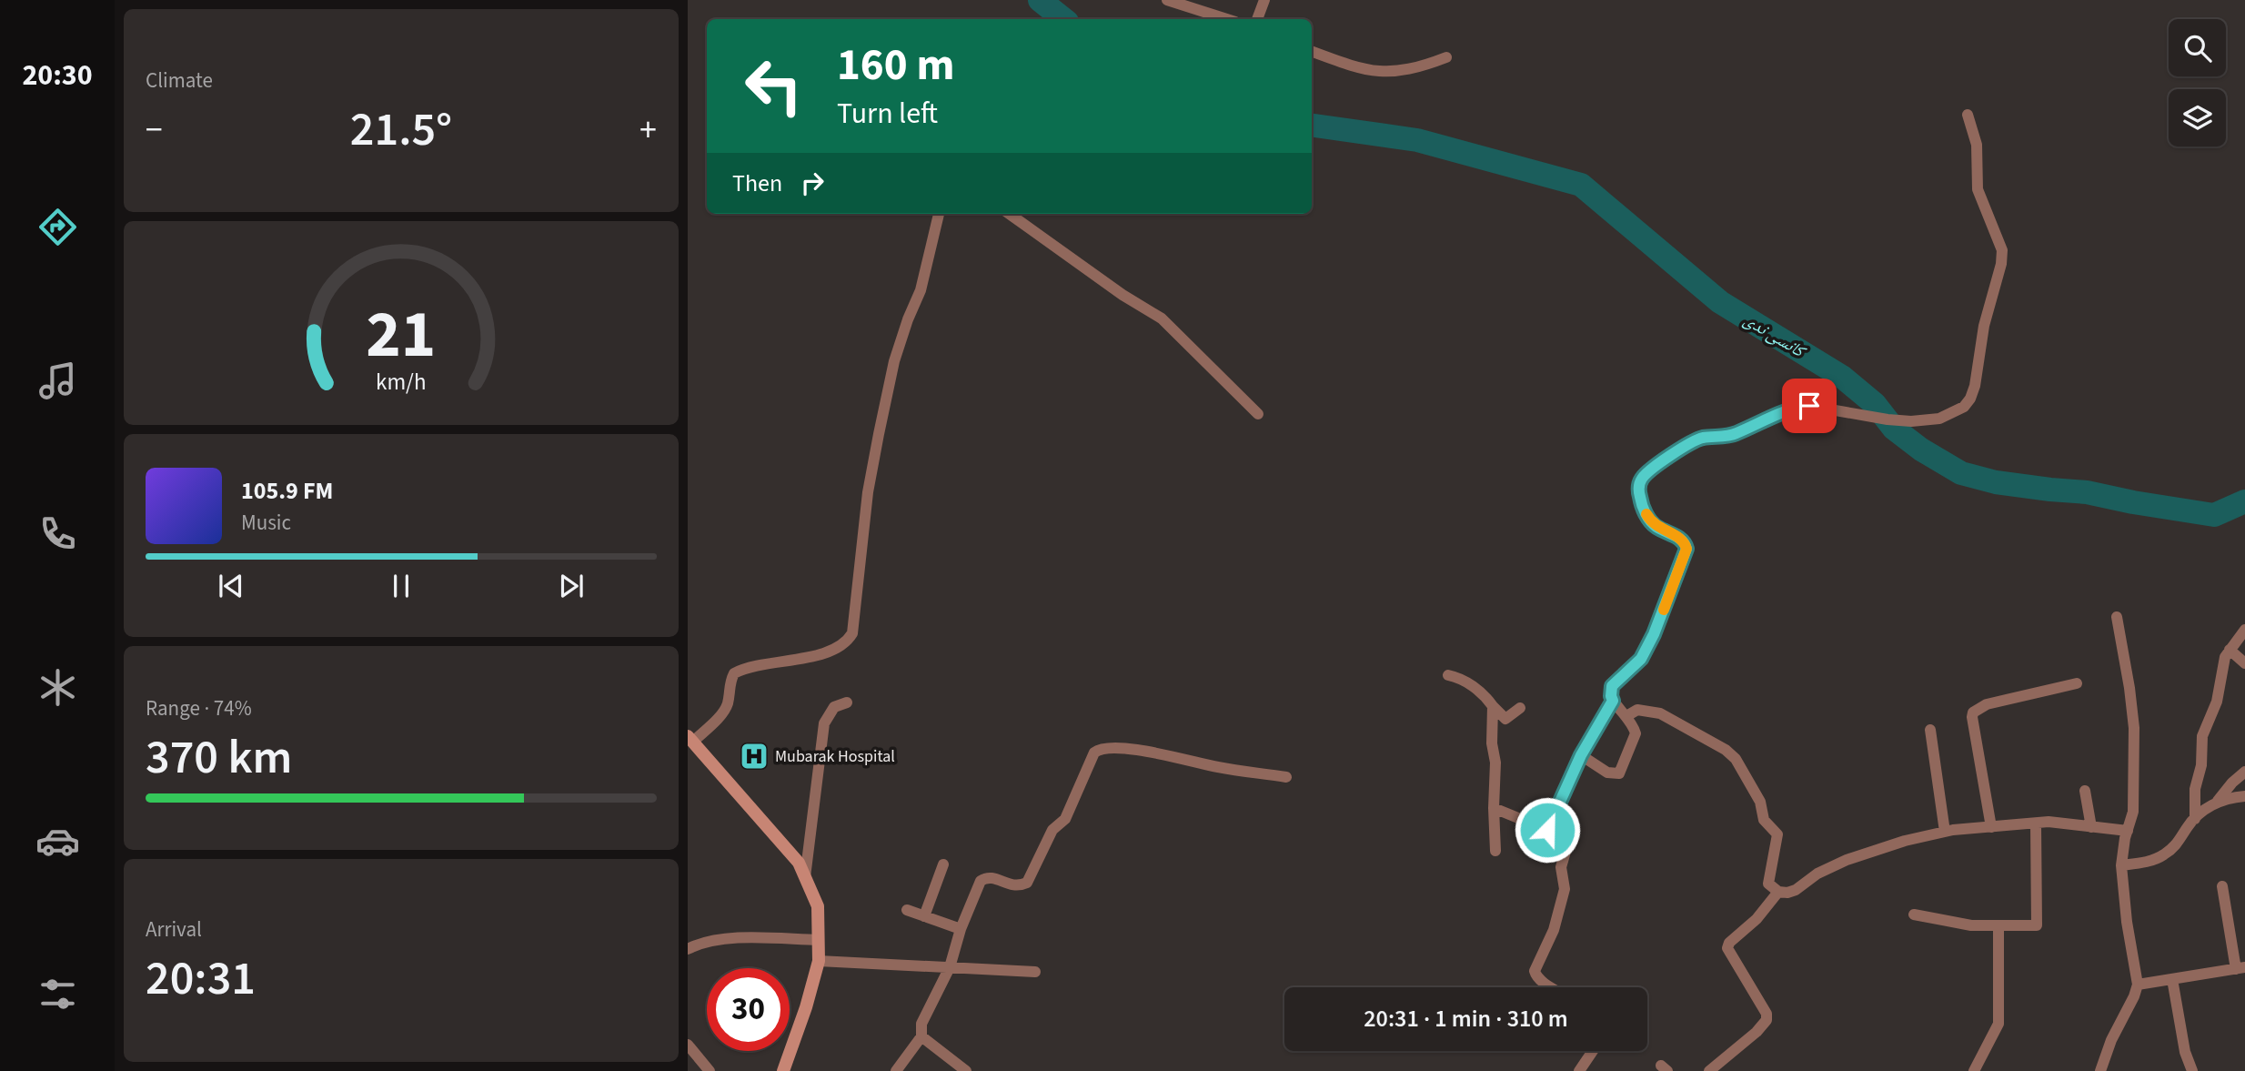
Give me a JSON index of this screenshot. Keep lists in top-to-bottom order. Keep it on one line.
{"water":["کانسی ندی"],"places":{"hospital":["Mubarak Hospital"]},"page":{"tabs":"20:30","tile":["Climate",["Range · 74%","370 km"],["Arrival","20:31"]],"turn":["160 m","Turn left"],"heat":["−","21.5°","+"],"then":"Then","song":["105.9 FM","Music"],"limit":"30","trip":"20:31 · 1 min · 310 m","gauge":["21","km/h"]}}
